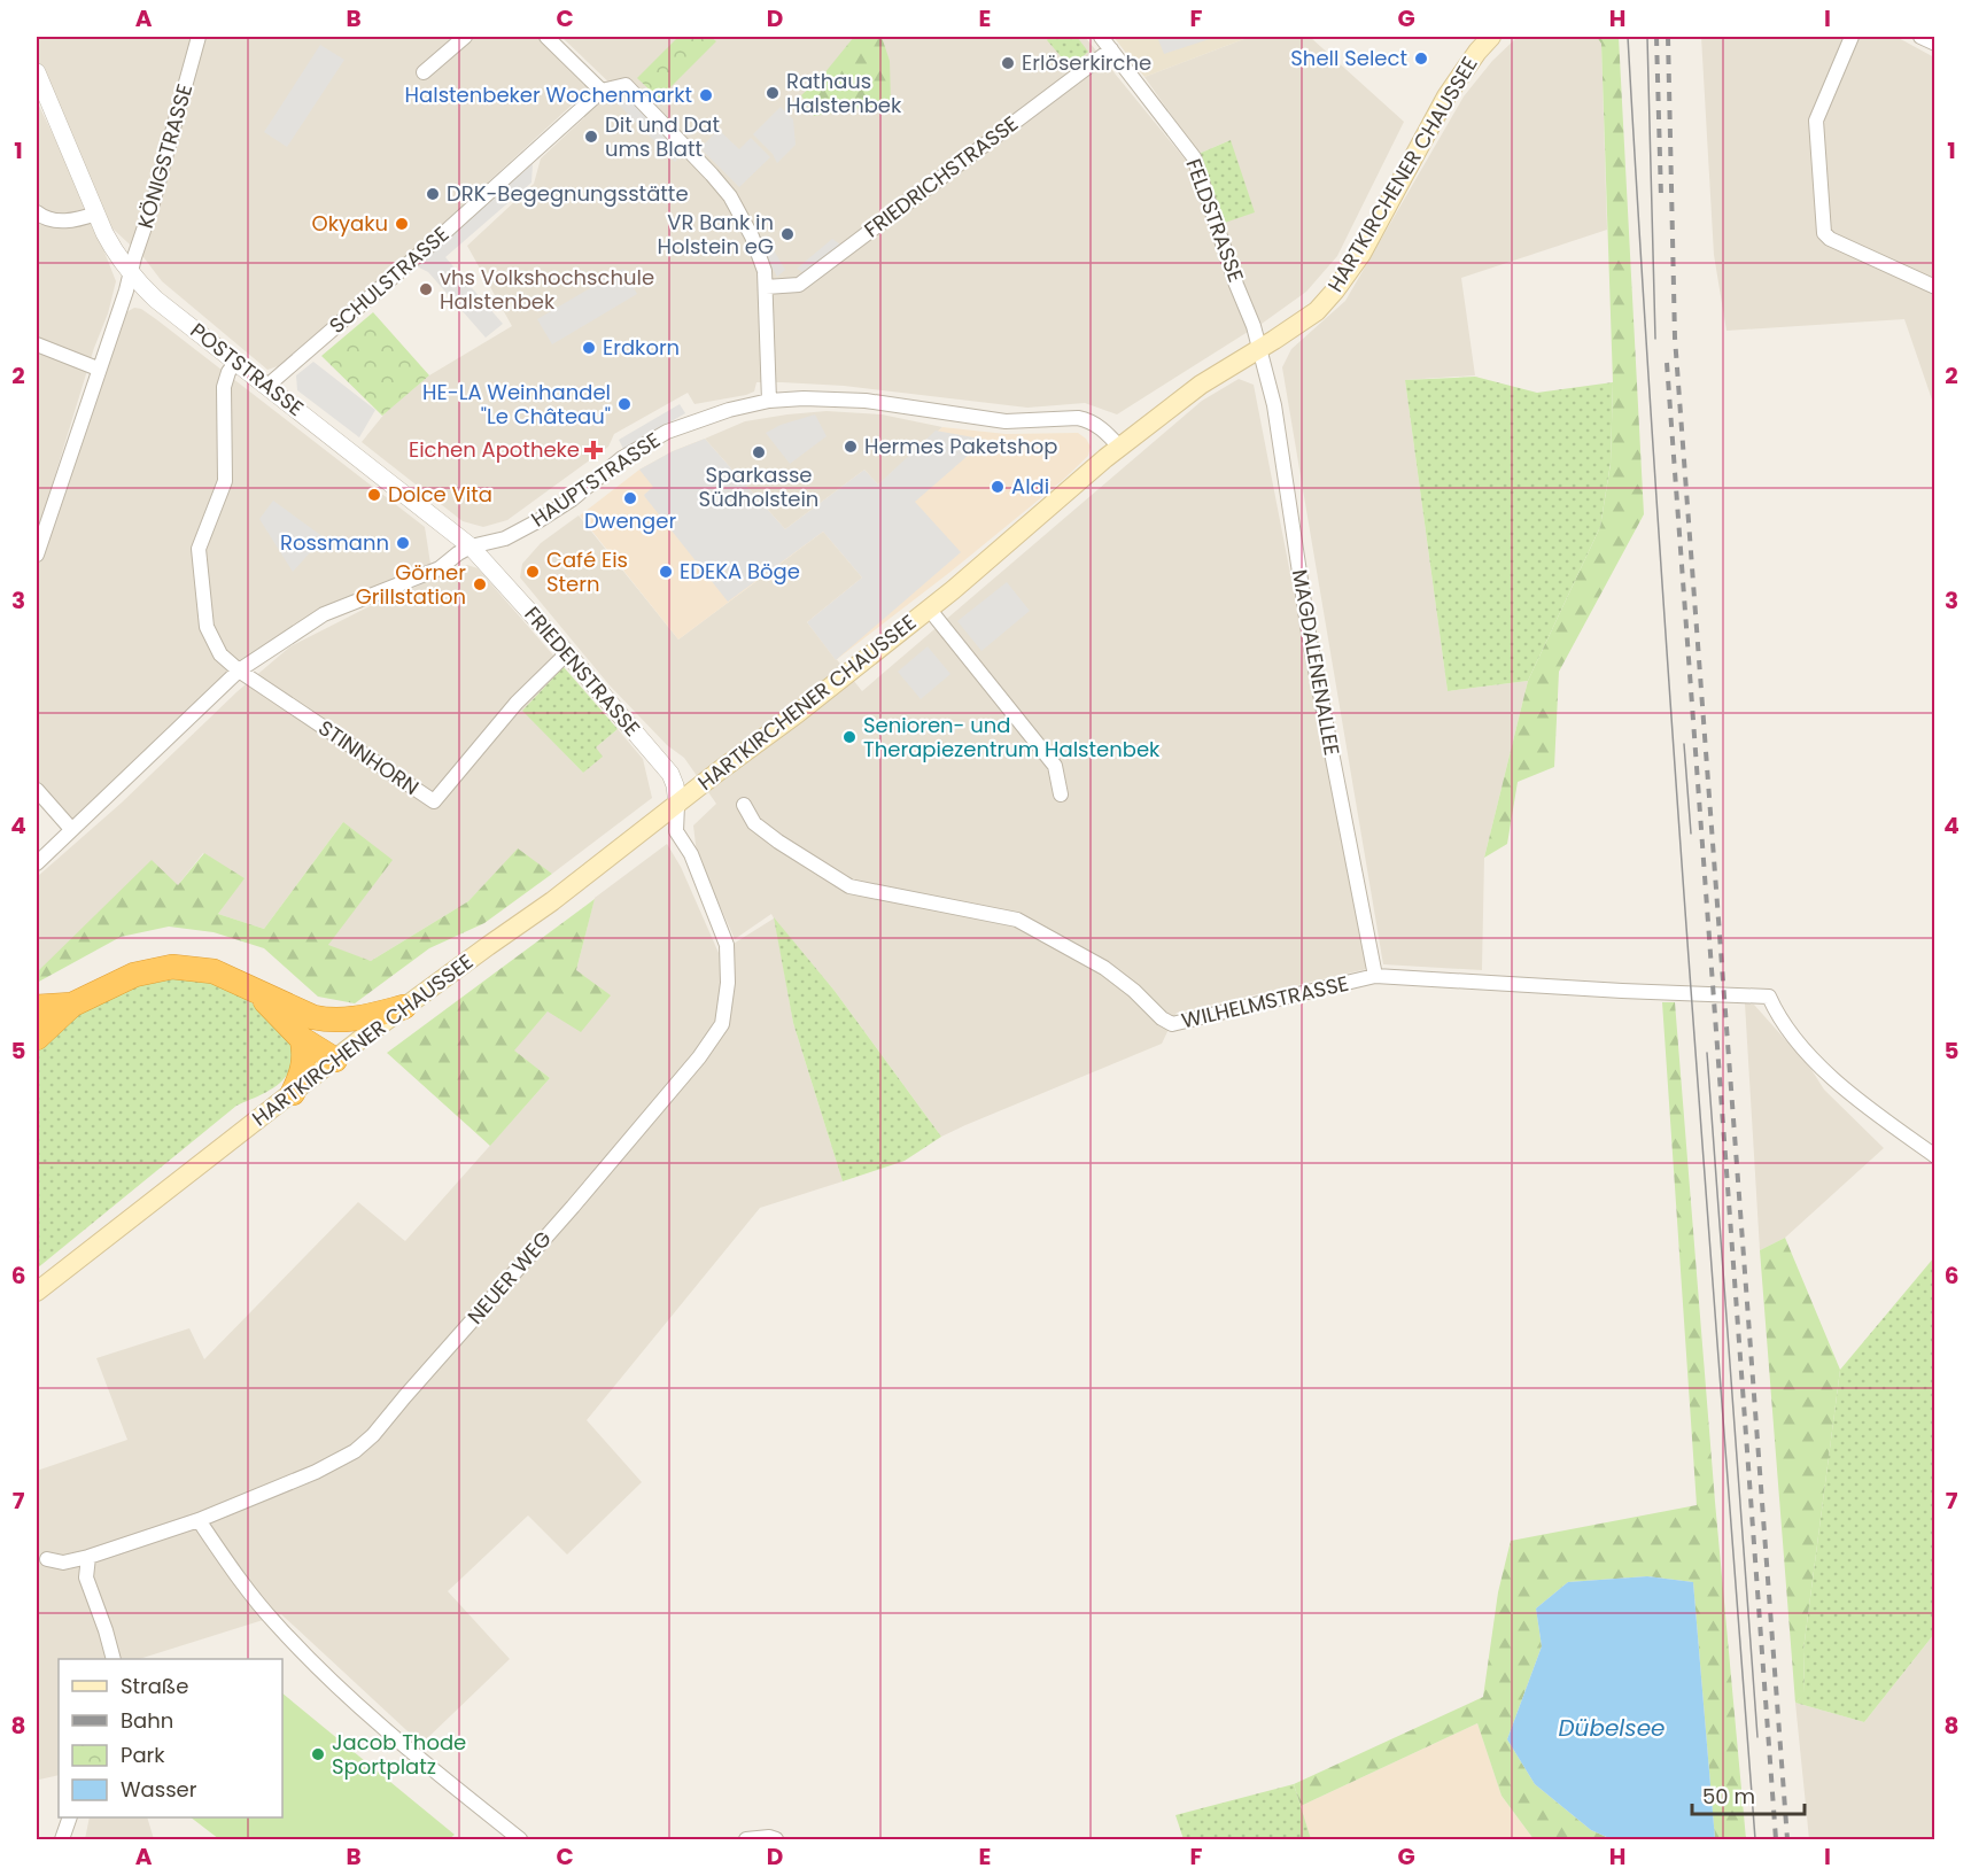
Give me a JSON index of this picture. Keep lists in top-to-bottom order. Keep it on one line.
{"streets":{"main road":["HARTKIRCHENER CHAUSSEE"],"street":["KÖNIGSTRASSE","FRIEDRICHSTRASSE","FELDSTRASSE","SCHULSTRASSE","POSTSTRASSE","HAUPTSTRASSE","MAGDALENENALLEE","FRIEDENSTRASSE","STINNHORN","WILHELMSTRASSE","NEUER WEG"]},"crossings":[["KÖNIGSTRASSE","POSTSTRASSE"],["HARTKIRCHENER CHAUSSEE","FELDSTRASSE"],["HARTKIRCHENER CHAUSSEE","HAUPTSTRASSE"],["HARTKIRCHENER CHAUSSEE","MAGDALENENALLEE"],["HARTKIRCHENER CHAUSSEE","FRIEDENSTRASSE"],["HARTKIRCHENER CHAUSSEE","NEUER WEG"],["FRIEDRICHSTRASSE","FELDSTRASSE"],["FELDSTRASSE","MAGDALENENALLEE"],["SCHULSTRASSE","POSTSTRASSE"],["POSTSTRASSE","HAUPTSTRASSE"],["POSTSTRASSE","FRIEDENSTRASSE"],["HAUPTSTRASSE","FRIEDENSTRASSE"],["HAUPTSTRASSE","STINNHORN"],["MAGDALENENALLEE","WILHELMSTRASSE"],["FRIEDENSTRASSE","STINNHORN"],["FRIEDENSTRASSE","NEUER WEG"]],"water":["Dübelsee"],"places":{"other":["Shell Select","Erlöserkirche","Rathaus Halstenbek","Halstenbeker Wochenmarkt","Dit und Dat ums Blatt","DRK-Begegnungsstätte","Okyaku","VR Bank in Holstein eG","vhs Volkshochschule Halstenbek","Erdkorn","HE-LA Weinhandel \"Le Château\"","Hermes Paketshop","Sparkasse Südholstein","Aldi","Dolce Vita","Dwenger","Rossmann","Café Eis Stern","EDEKA Böge","Görner Grillstation","Senioren- und Therapiezentrum Halstenbek","Jacob Thode Sportplatz"],"health":["Eichen Apotheke"]},"legend":["Straße","Bahn","Park","Wasser"],"scale_bar":"50 m","grid":{"columns":["A","B","C","D","E","F","G","H","I"],"rows":["1","2","3","4","5","6","7","8"]}}
